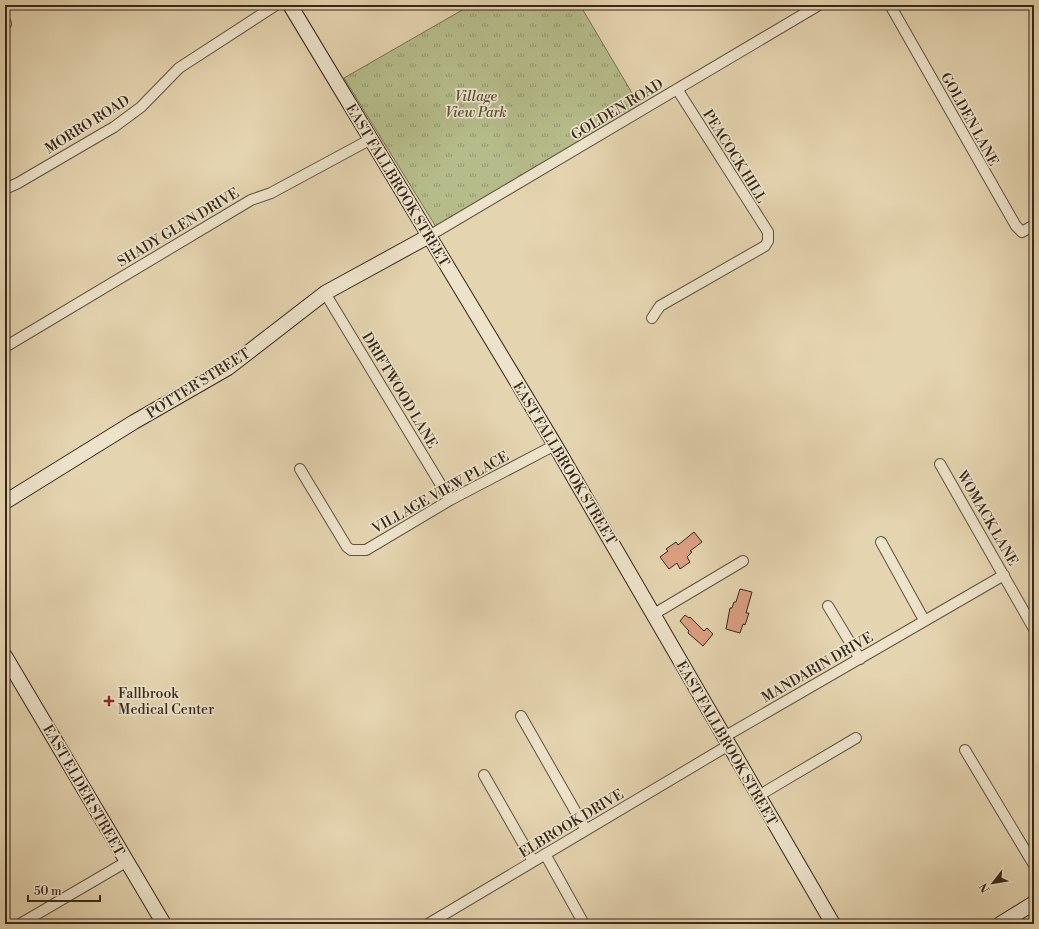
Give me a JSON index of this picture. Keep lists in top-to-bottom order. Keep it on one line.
{"streets":{"main road":["EAST FALLBROOK STREET","POTTER STREET","EAST ELDER STREET"],"street":["GOLDEN ROAD","GOLDEN LANE","MORRO ROAD","PEACOCK HILL","SHADY GLEN DRIVE","DRIFTWOOD LANE","VILLAGE VIEW PLACE","WOMACK LANE","MANDARIN DRIVE","ELBROOK DRIVE"]},"crossings":[["GOLDEN ROAD","PEACOCK HILL"],["GOLDEN ROAD","EAST FALLBROOK STREET"],["GOLDEN ROAD","POTTER STREET"],["EAST FALLBROOK STREET","SHADY GLEN DRIVE"],["EAST FALLBROOK STREET","POTTER STREET"],["EAST FALLBROOK STREET","VILLAGE VIEW PLACE"],["EAST FALLBROOK STREET","MANDARIN DRIVE"],["EAST FALLBROOK STREET","ELBROOK DRIVE"],["POTTER STREET","DRIFTWOOD LANE"],["DRIFTWOOD LANE","VILLAGE VIEW PLACE"],["WOMACK LANE","MANDARIN DRIVE"],["MANDARIN DRIVE","ELBROOK DRIVE"]],"parks":["Village View Park"],"places":{"health":["Fallbrook Medical Center"]},"scale_bar":"50 m","north":"bottom left"}
